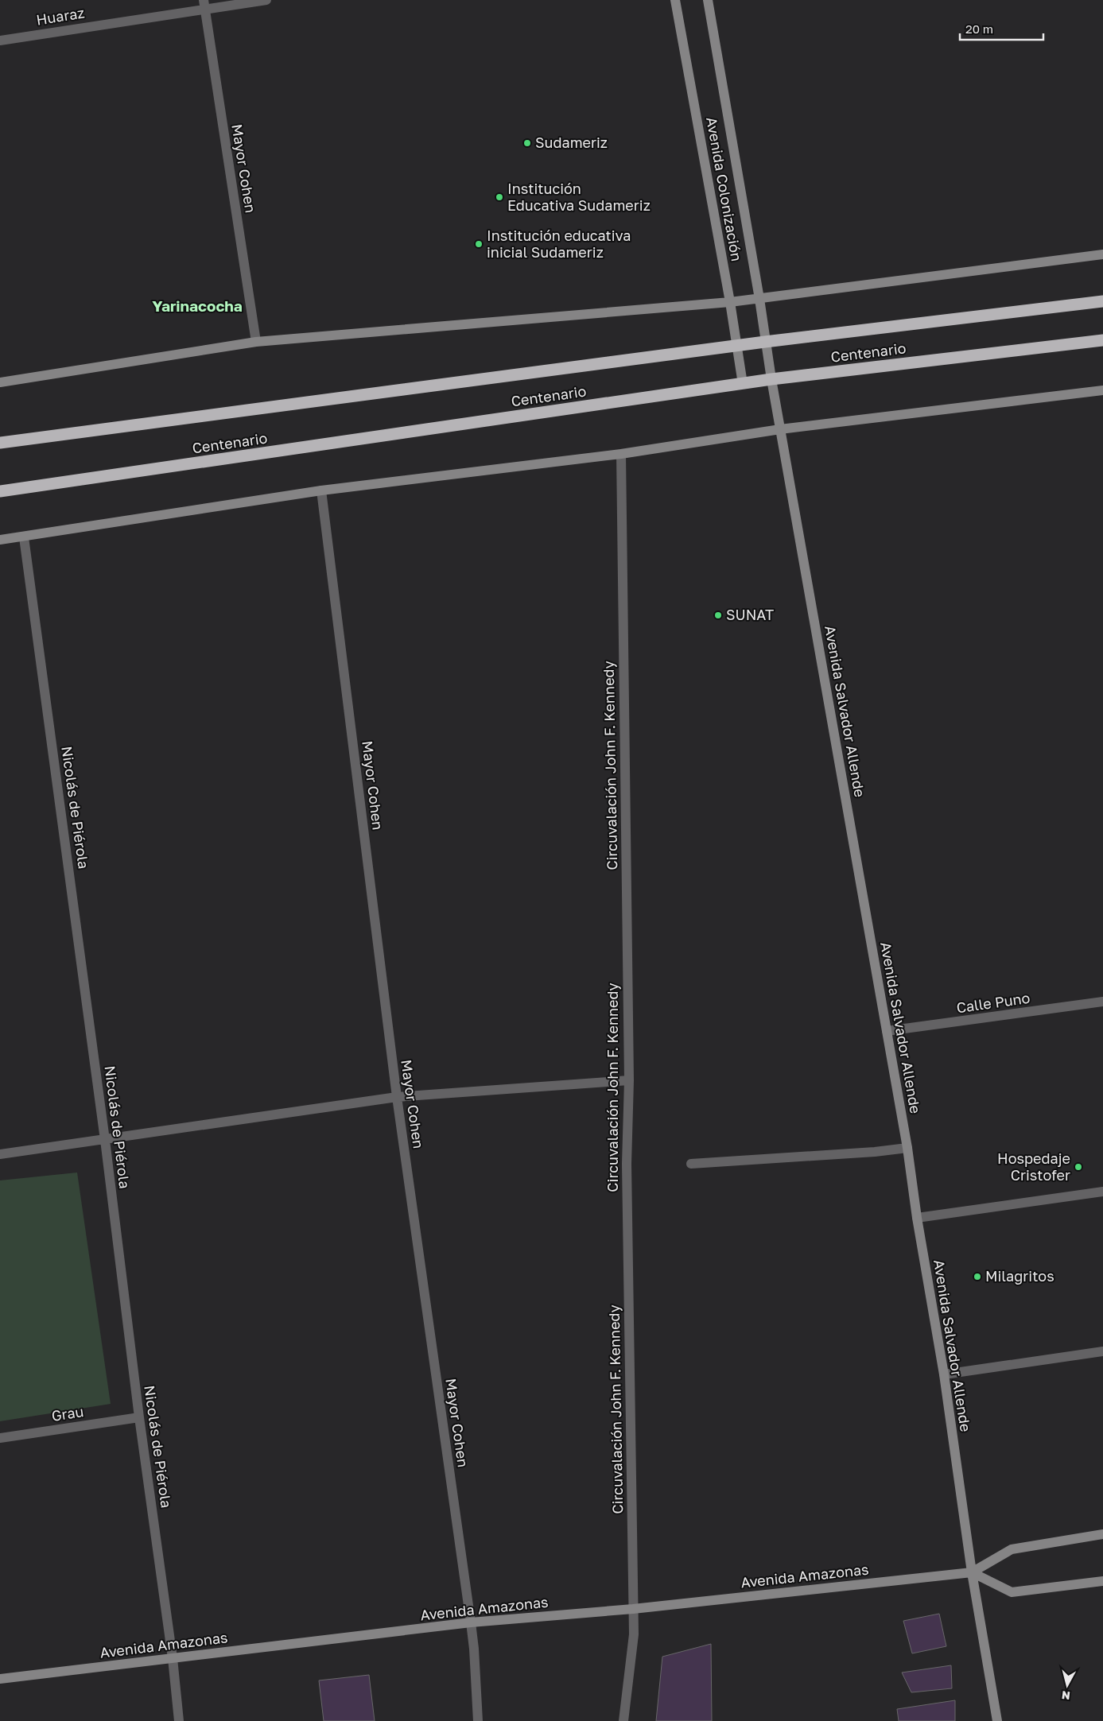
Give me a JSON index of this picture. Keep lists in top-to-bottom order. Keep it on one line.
{"streets":{"highway":["Centenario"],"street":["Huaraz","Mayor Cohen","Avenida Colonización","Avenida Salvador Allende","Circuvalación John F. Kennedy","Nicolás de Piérola","Calle Puno","Grau","Avenida Amazonas"]},"crossings":[["Huaraz","Mayor Cohen"],["Mayor Cohen","Avenida Amazonas"],["Avenida Colonización","Centenario"],["Avenida Colonización","Avenida Salvador Allende"],["Centenario","Avenida Salvador Allende"],["Avenida Salvador Allende","Calle Puno"],["Avenida Salvador Allende","Avenida Amazonas"],["Circuvalación John F. Kennedy","Avenida Amazonas"],["Nicolás de Piérola","Grau"],["Nicolás de Piérola","Avenida Amazonas"]],"districts":["Yarinacocha"],"places":["Sudameriz","Institución Educativa Sudameriz","Institución educativa inicial Sudameriz","SUNAT","Hospedaje Cristofer","Milagritos"],"scale_bar":"20 m","north":"bottom"}
